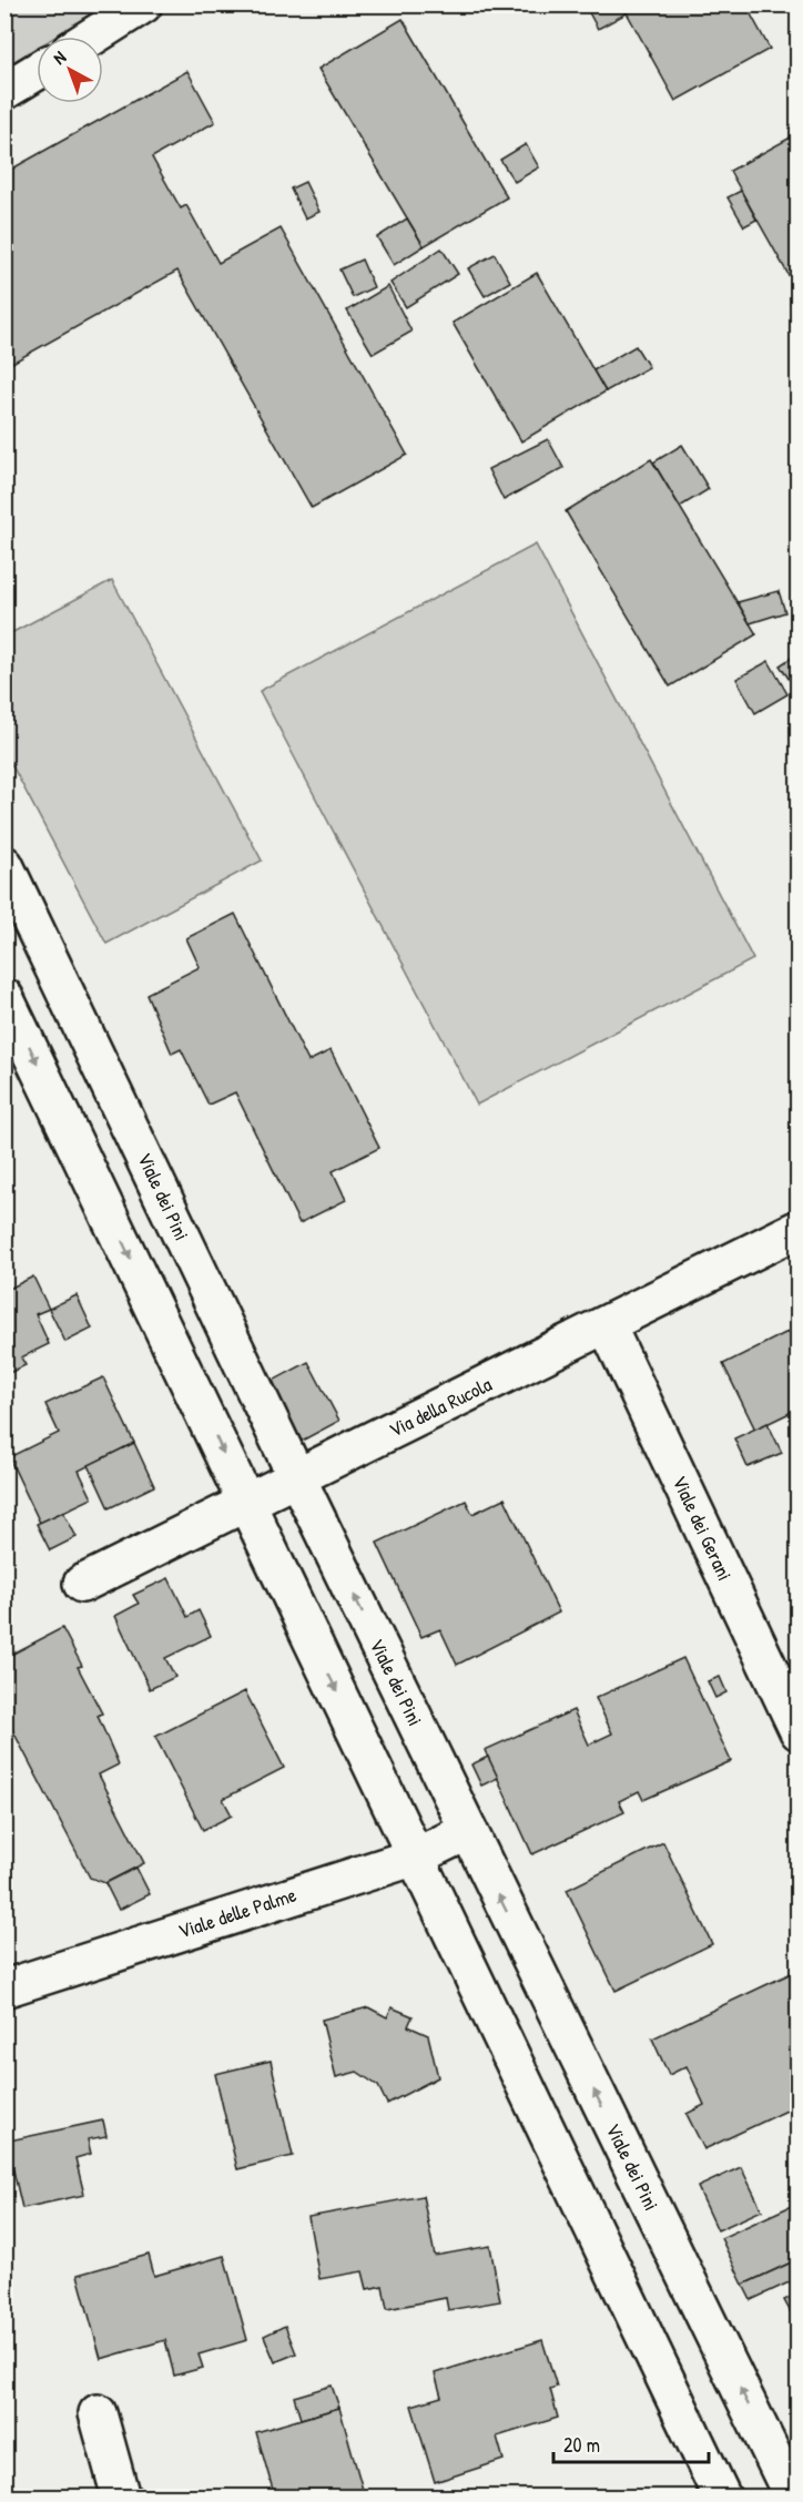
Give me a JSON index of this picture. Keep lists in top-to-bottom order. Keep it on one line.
{"streets":{"street":["Viale dei Pini","Via della Rucola","Viale dei Gerani","Viale delle Palme"]},"crossings":[["Viale dei Pini","Via della Rucola"],["Viale dei Pini","Viale delle Palme"],["Via della Rucola","Viale dei Gerani"]],"scale_bar":"20 m","north":"top left"}
